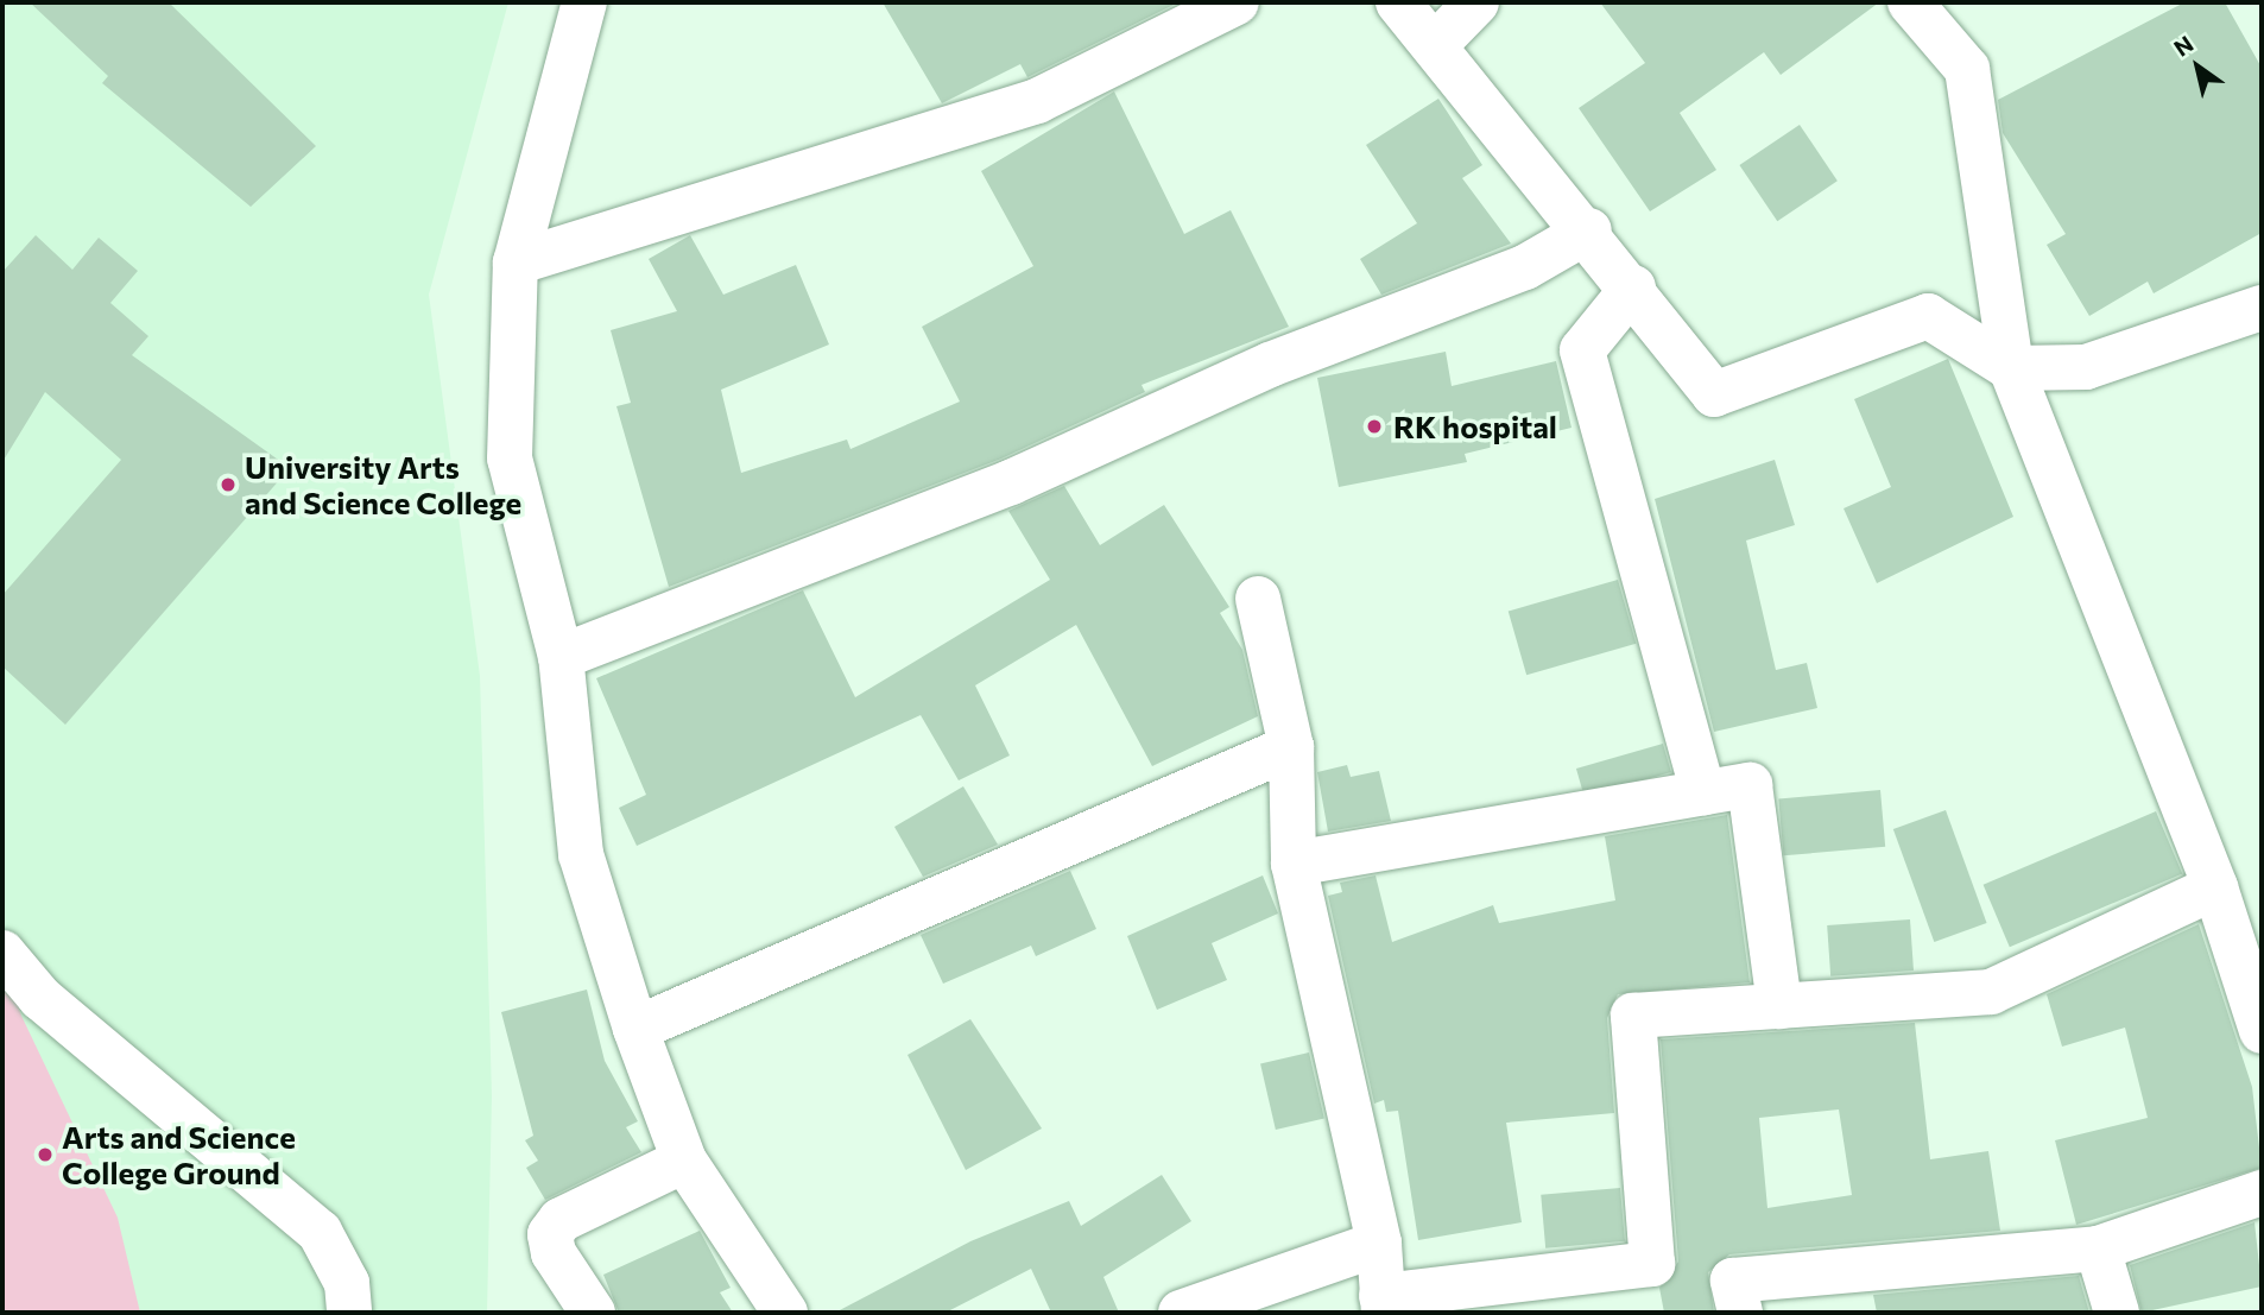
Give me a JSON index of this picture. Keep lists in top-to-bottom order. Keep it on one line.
{"places":["RK hospital","University Arts and Science College","Arts and Science College Ground"],"north":"top left"}
